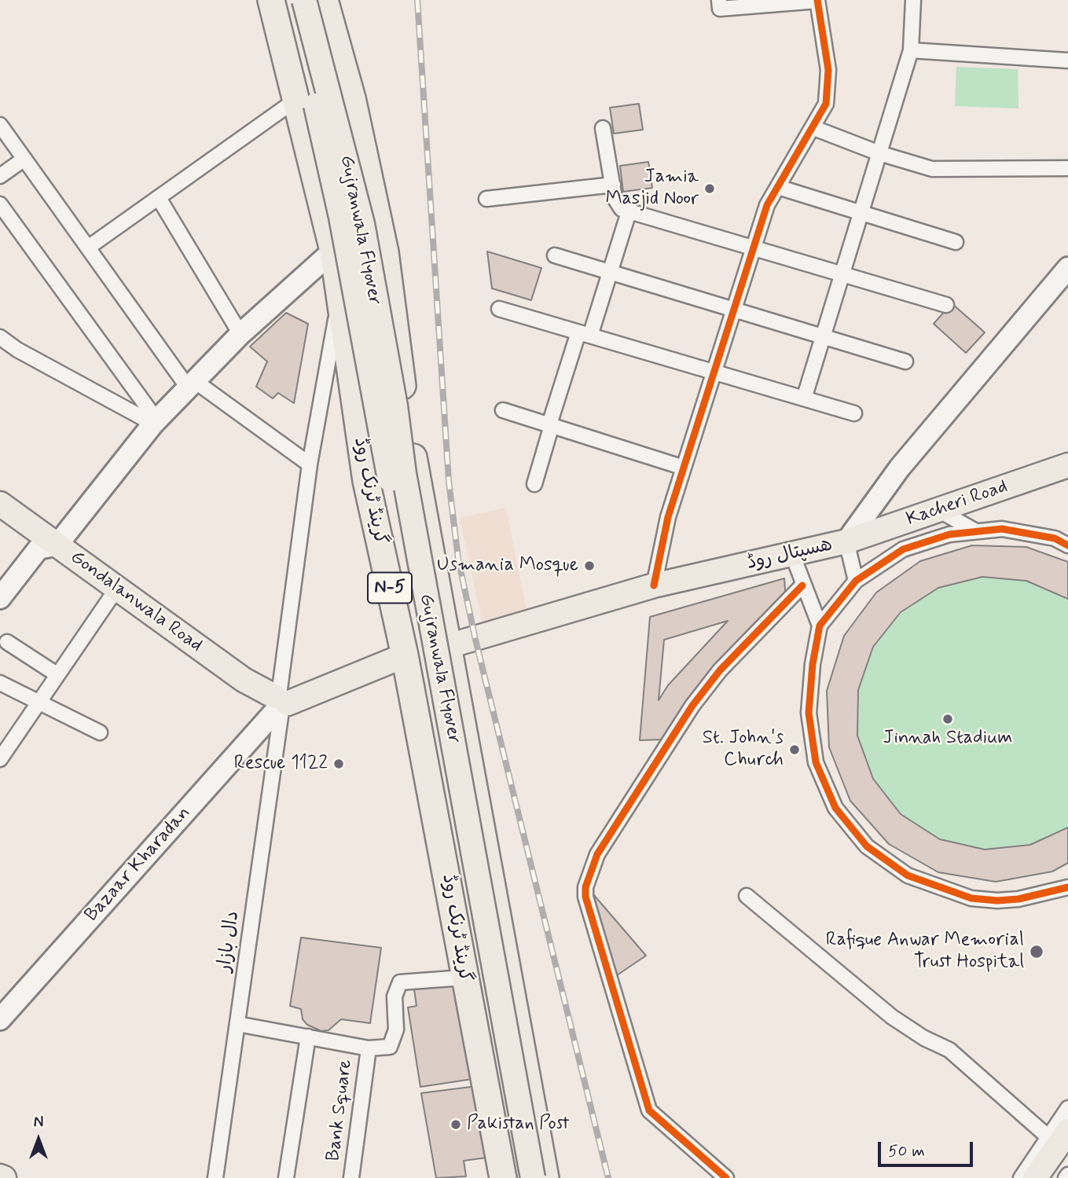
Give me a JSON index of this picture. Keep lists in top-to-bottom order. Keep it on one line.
{"streets":{"highway":["گرینڈ ٹرنک روڈ","N-5"],"main road":["Gujranwala Flyover","Kacheri Road","ھسپتال روڈ","Gondalanwala Road"],"street":["Bazaar Kharadan","دال بازار","Bank Square"]},"crossings":[["گرینڈ ٹرنک روڈ","دال بازار"],["Kacheri Road","ھسپتال روڈ"],["ھسپتال روڈ","N-5"],["Gondalanwala Road","Bazaar Kharadan"],["Gondalanwala Road","دال بازار"],["Bazaar Kharadan","دال بازار"]],"places":["Jamia Masjid Noor","Usmania Mosque","Jinnah Stadium","St. John's Church","Rescue 1122","Rafique Anwar Memorial Trust Hospital","Pakistan Post"],"scale_bar":"50 m","north":"top"}
